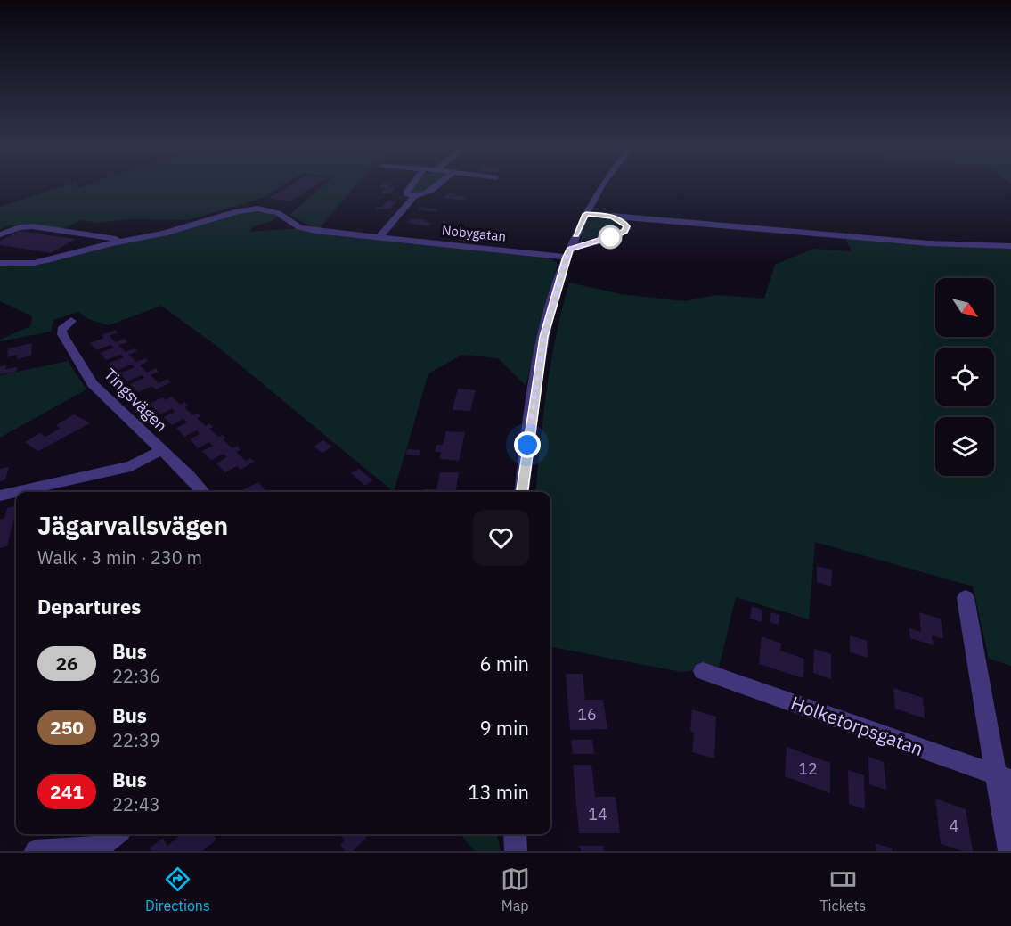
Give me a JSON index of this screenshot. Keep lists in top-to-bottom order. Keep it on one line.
{"streets":{"street":["Nobygatan","Tingsvägen","Holketorpsgatan"]},"lines":["bus line 26"],"house_numbers":["16","12","14","4"],"north":"bottom right","page":{"heading":[["Jägarvallsvägen","Walk · 3 min · 230 m"],"Departures"],"list":[{"mark":"26","name":"Bus","note":"22:36","value":"6 min"},{"mark":"250","name":"Bus","note":"22:39","value":"9 min"},{"mark":"241","name":"Bus","note":"22:43","value":"13 min"}],"tabs":["Directions","Map","Tickets"]}}
